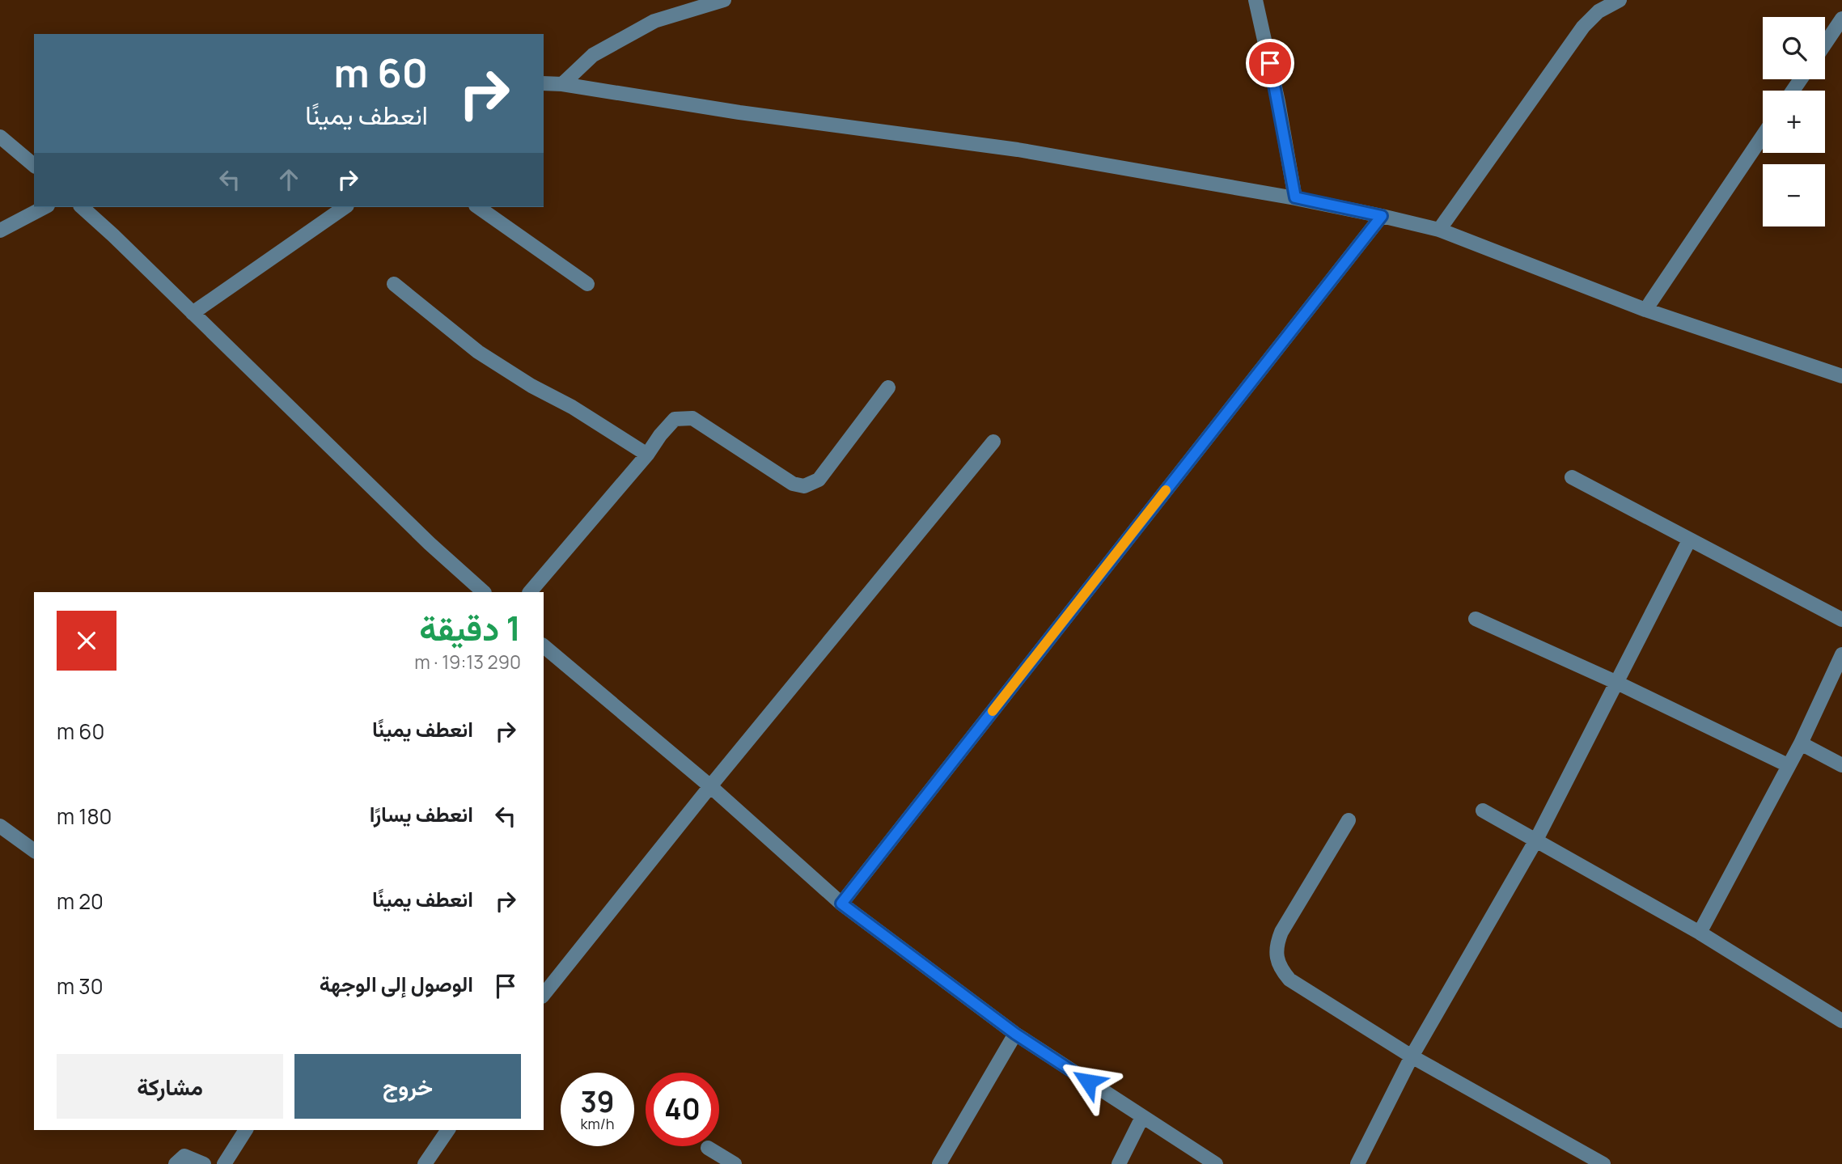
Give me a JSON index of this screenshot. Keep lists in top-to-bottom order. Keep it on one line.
{"page":{"map_buttons":["+","−"],"turn":["60 m","انعطف يمينًا"],"heading":["1 دقيقة","290 m · 19:13"],"list":[{"name":"انعطف يمينًا","value":"60 m"},{"name":"انعطف يسارًا","value":"180 m"},{"name":"انعطف يمينًا","value":"20 m"},{"name":"الوصول إلى الوجهة","value":"30 m"}],"buttons":["خروج","مشاركة"],"speed":"39 km/h","limit":"40"}}
